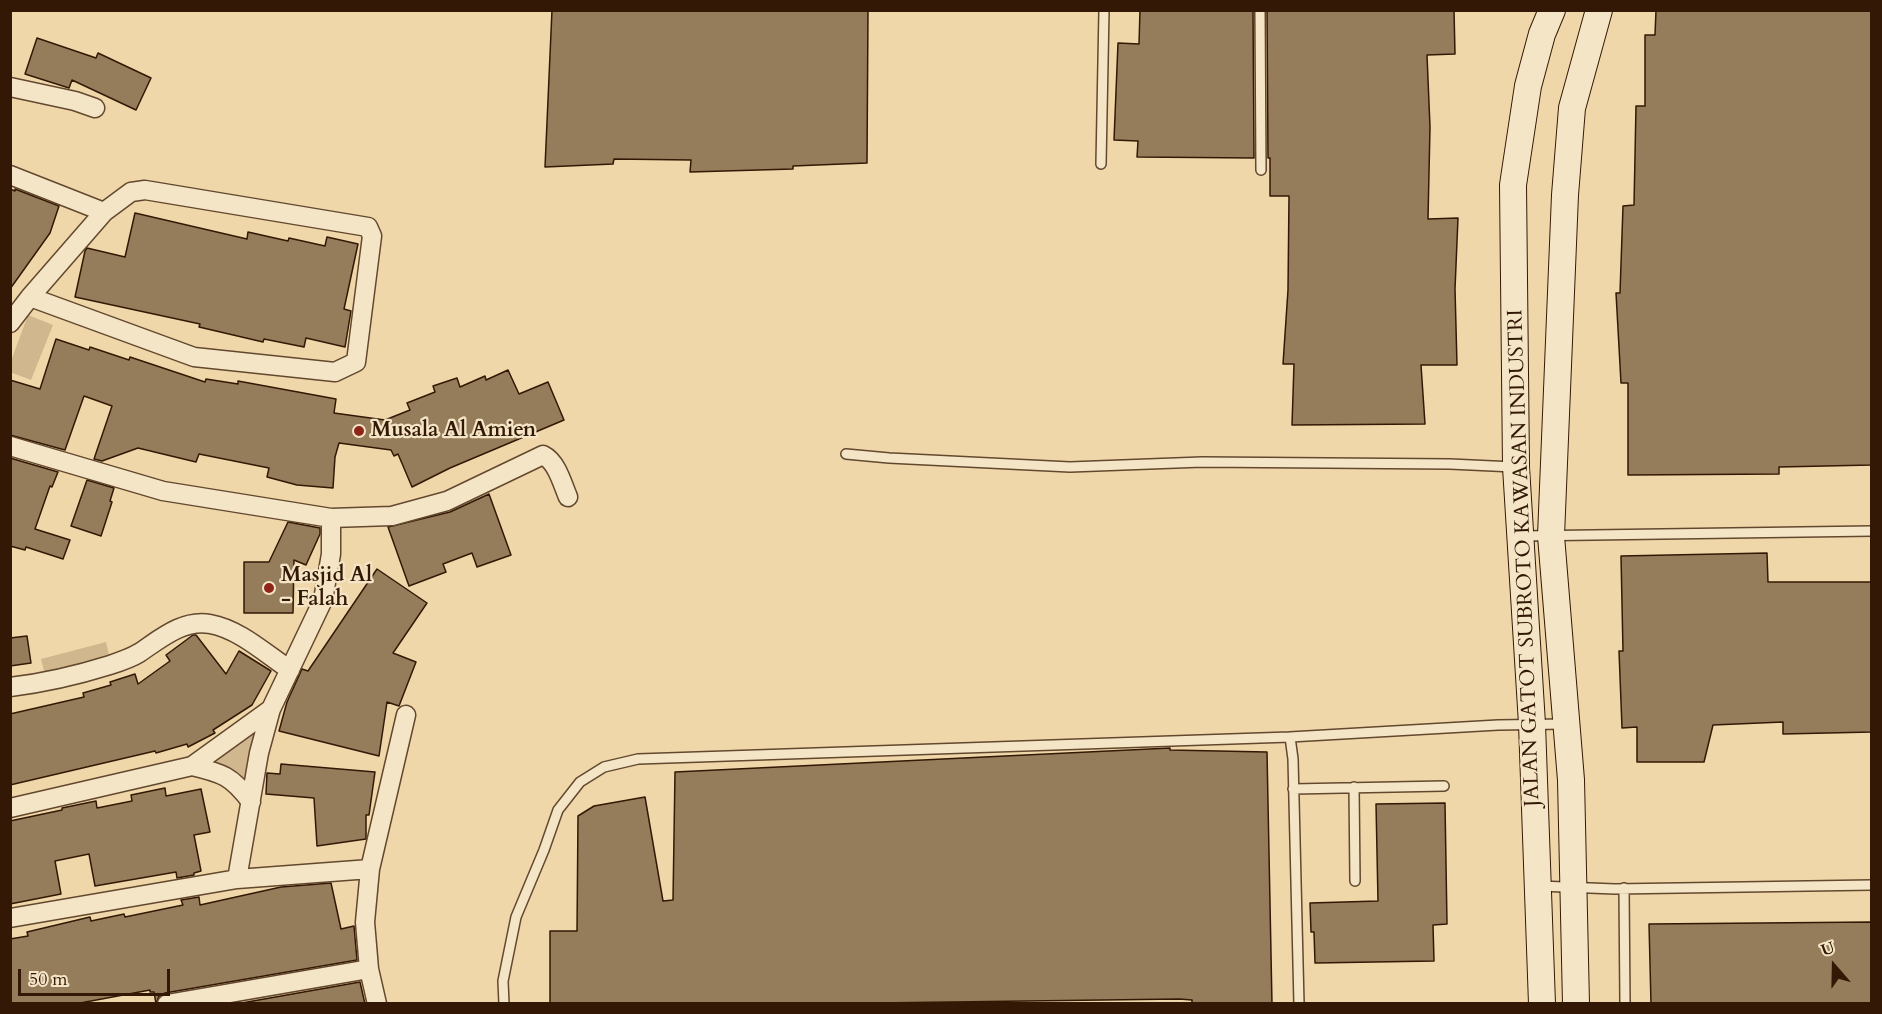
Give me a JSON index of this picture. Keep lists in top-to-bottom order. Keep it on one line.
{"streets":{"street":["JALAN GATOT SUBROTO KAWASAN INDUSTRI"]},"places":["Musala Al Amien","Masjid Al - Falah"],"scale_bar":"50 m","north":"top"}
